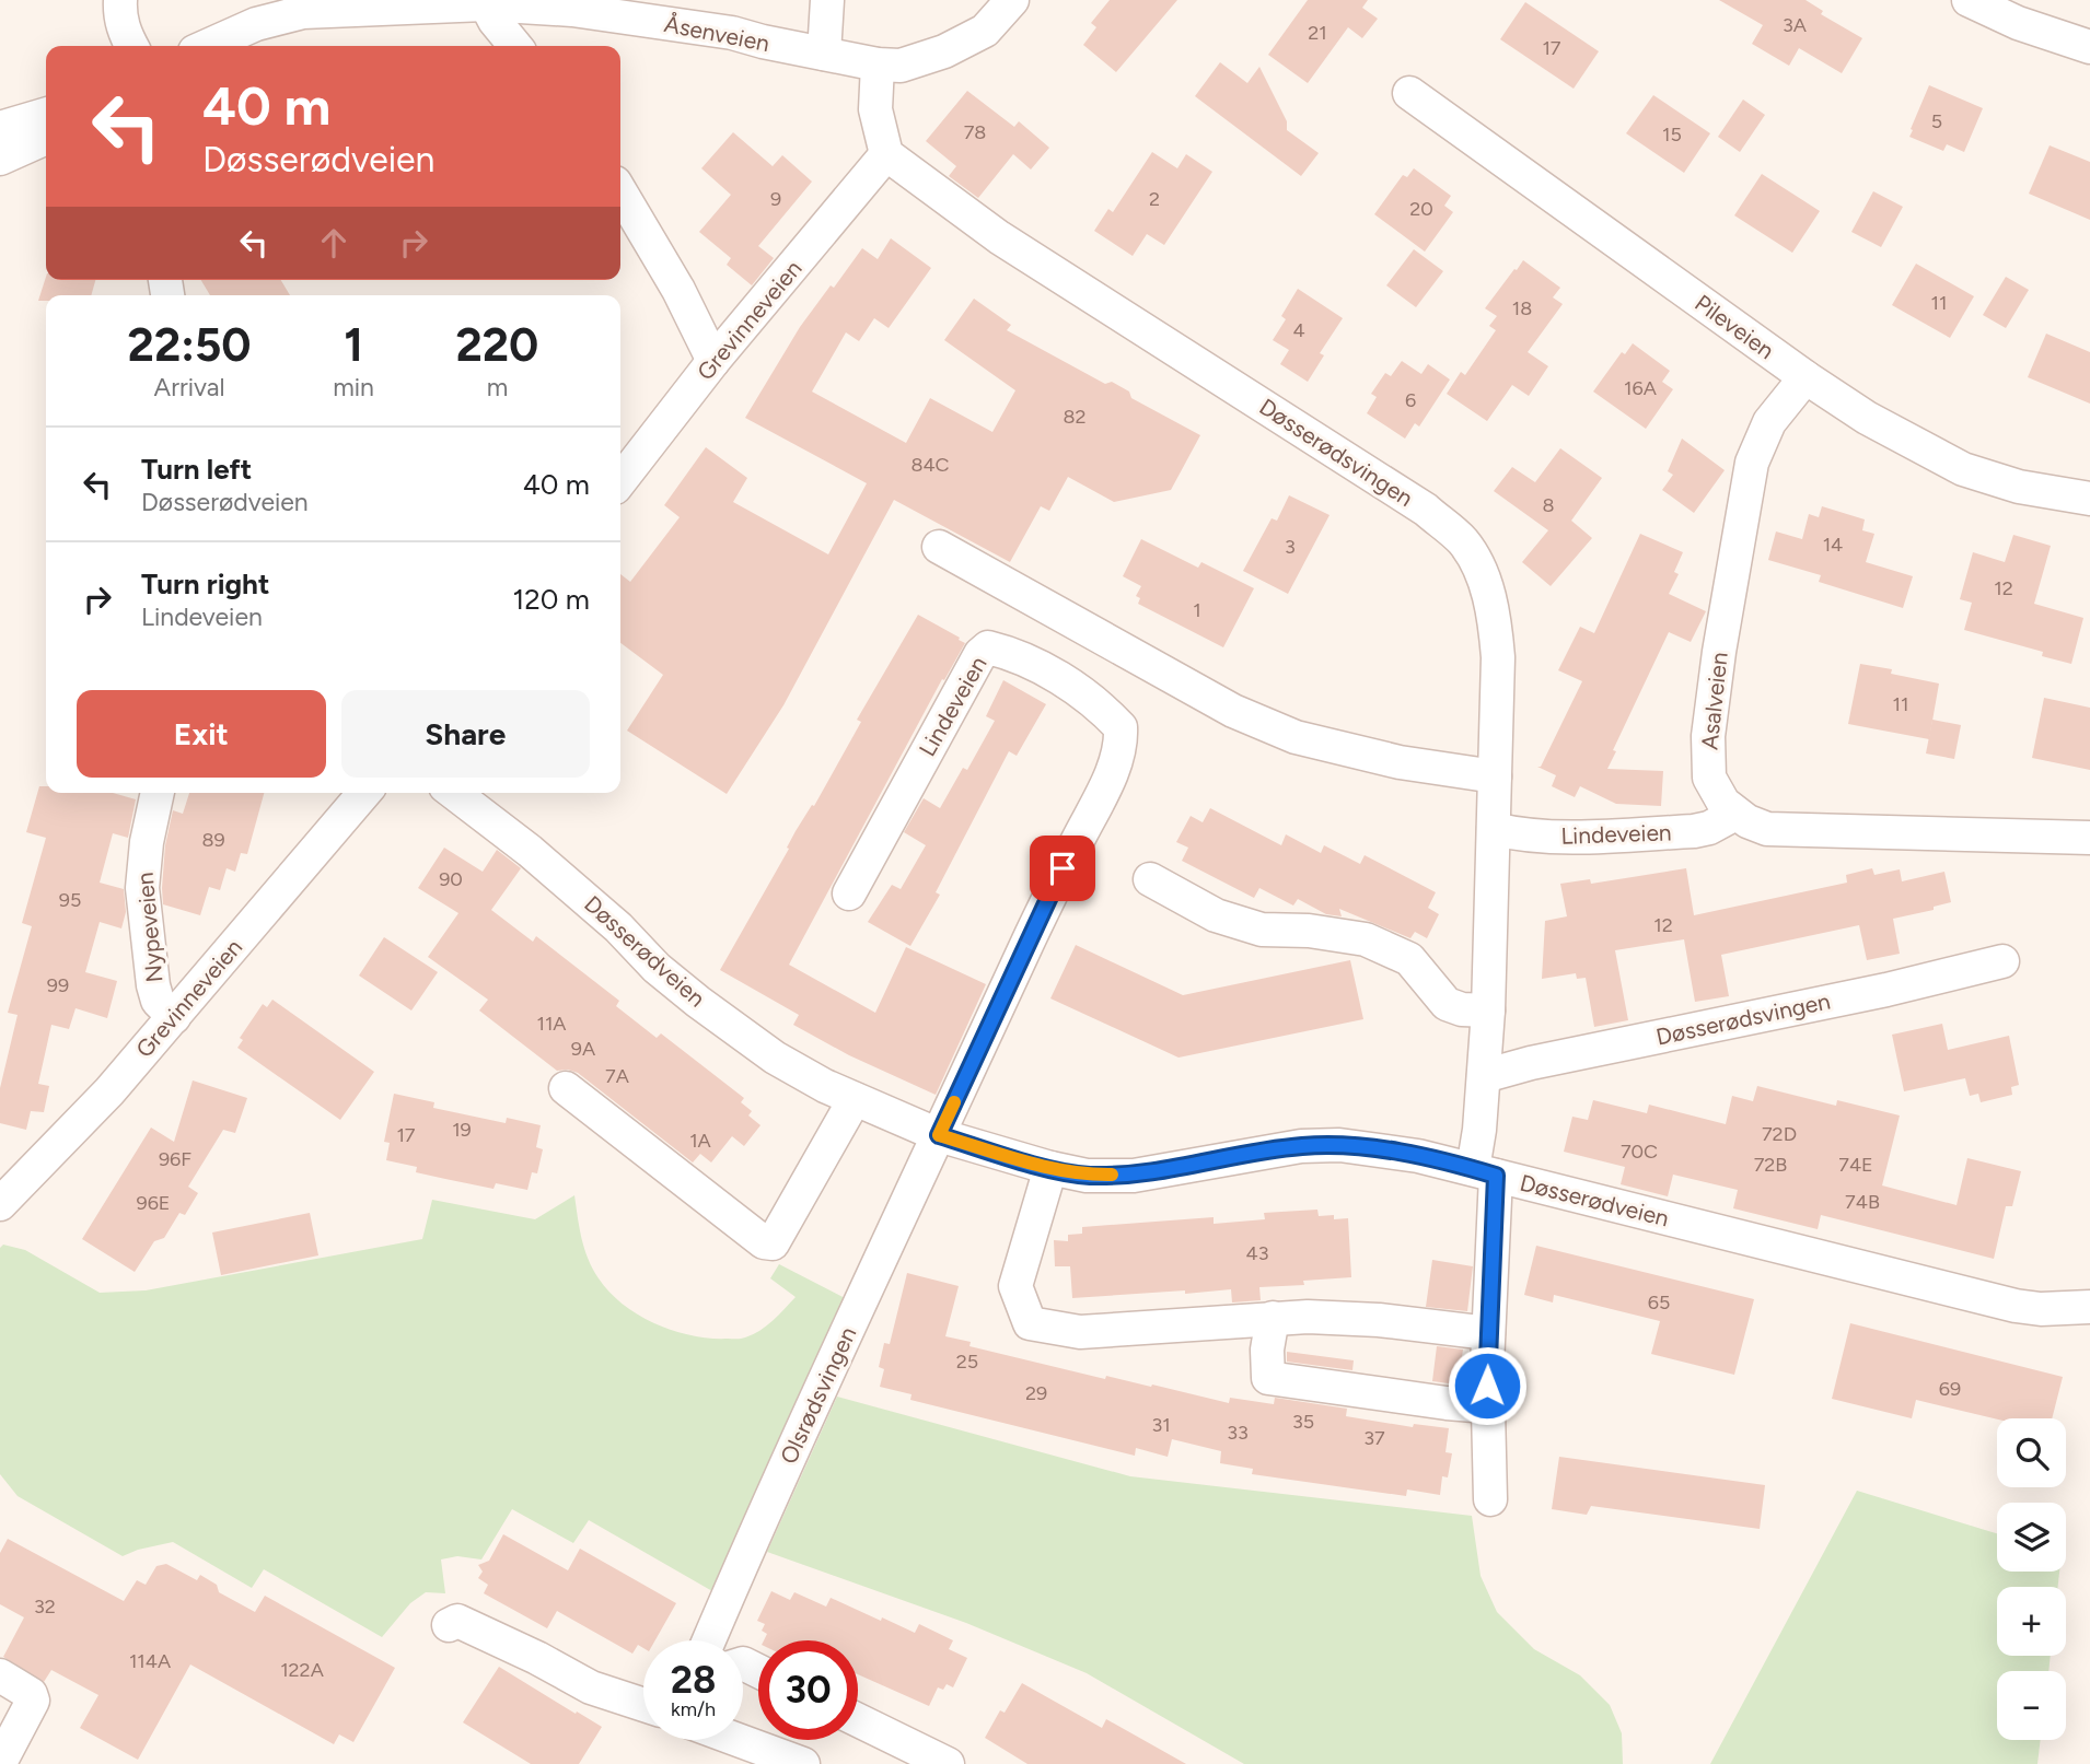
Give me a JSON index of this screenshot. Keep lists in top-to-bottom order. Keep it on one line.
{"streets":{"street":["Åsenveien","Grevinneveien","Pileveien","Døsserødsvingen","Asalveien","Lindeveien","Nypeveien","Døsserødveien","Olsrødsvingen"]},"crossings":[["Grevinneveien","Døsserødsvingen"],["Grevinneveien","Nypeveien"],["Pileveien","Asalveien"],["Døsserødsvingen","Lindeveien"],["Døsserødsvingen","Døsserødveien"],["Asalveien","Lindeveien"],["Lindeveien","Døsserødveien"],["Lindeveien","Olsrødsvingen"],["Døsserødveien","Olsrødsvingen"]],"house_numbers":["3A","21","17","5","78","15","9","2","20","11","18","4","16A","6","82","84C","8","14","3","12","1","11","89","90","95","12","99","11A","9A","7A","19","72D","17","1A","70C","96F","72B","74E","74B","96E","43","65","25","69","29","35","31","33","37","32","114A","122A"],"page":{"turn":["40 m","Døsserødveien"],"eta":["22:50","Arrival","1","min","220","m"],"list":[{"name":"Turn left","note":"Døsserødveien","value":"40 m"},{"name":"Turn right","note":"Lindeveien","value":"120 m"}],"buttons":["Exit","Share"],"map_buttons":["+","−"],"speed":"28 km/h","limit":"30"}}
